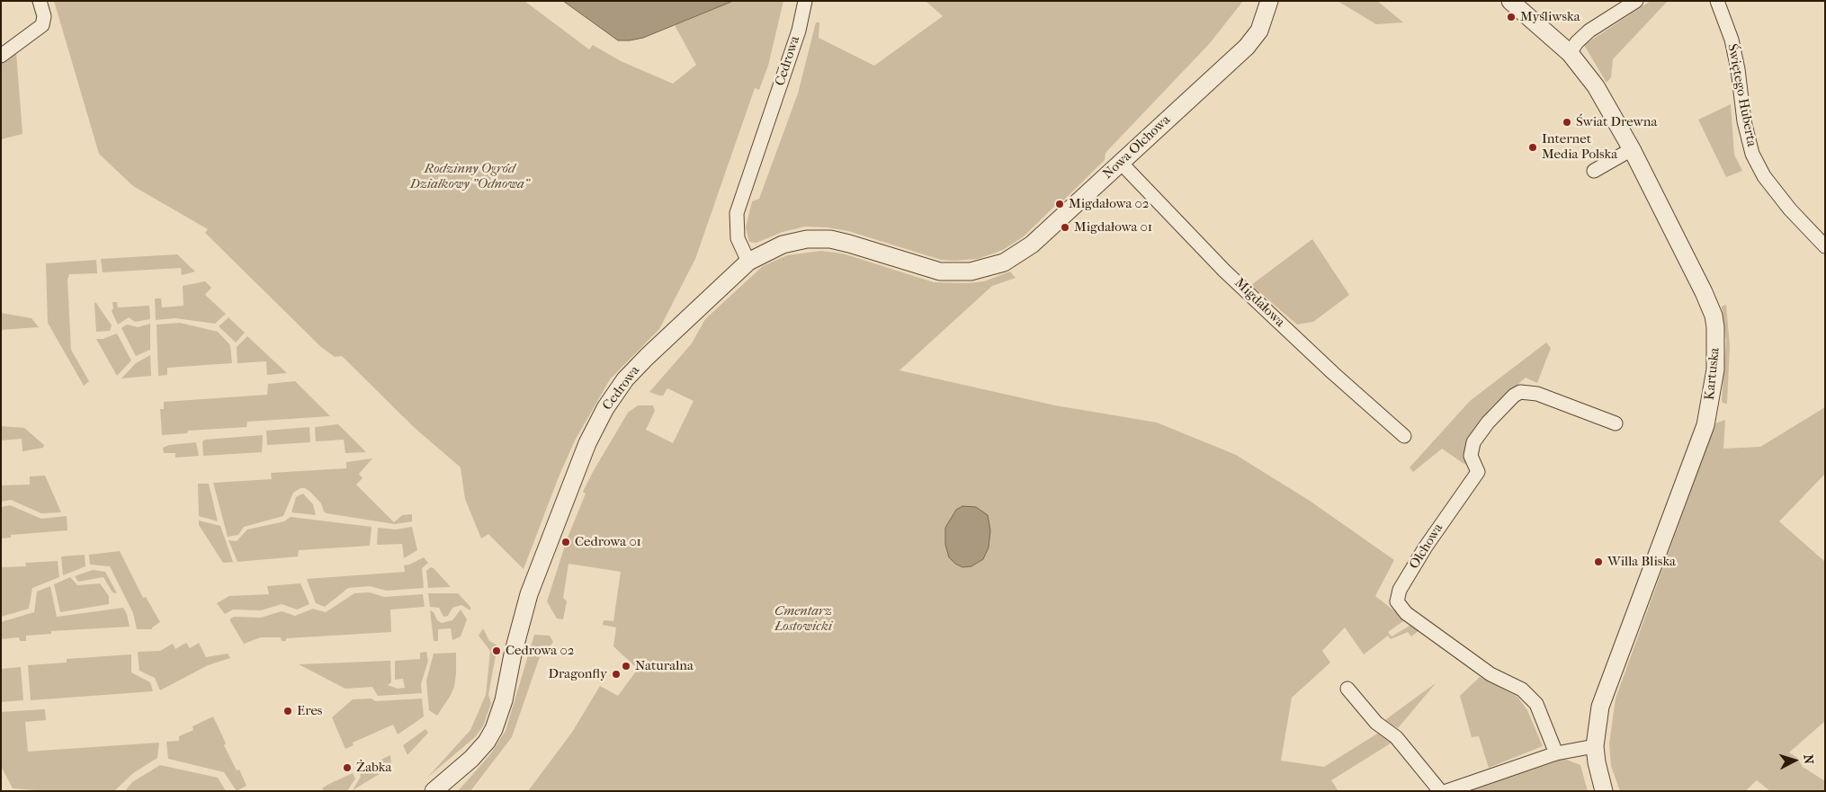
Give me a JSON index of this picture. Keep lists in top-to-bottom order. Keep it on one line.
{"streets":{"street":["Cedrowa","Świętego Huberta","Nowa Olchowa","Migdałowa","Kartuska","Olchowa"]},"crossings":[["Cedrowa","Nowa Olchowa"],["Nowa Olchowa","Migdałowa"]],"parks":["Rodzinny Ogród Działkowy \"Odnowa\"","Cmentarz Łostowicki"],"places":["Myśliwska","Świat Drewna","Internet Media Polska","Migdałowa 02","Migdałowa 01","Cedrowa 01","Willa Bliska","Cedrowa 02","Naturalna","Dragonfly","Eres","Żabka"],"north":"right"}
